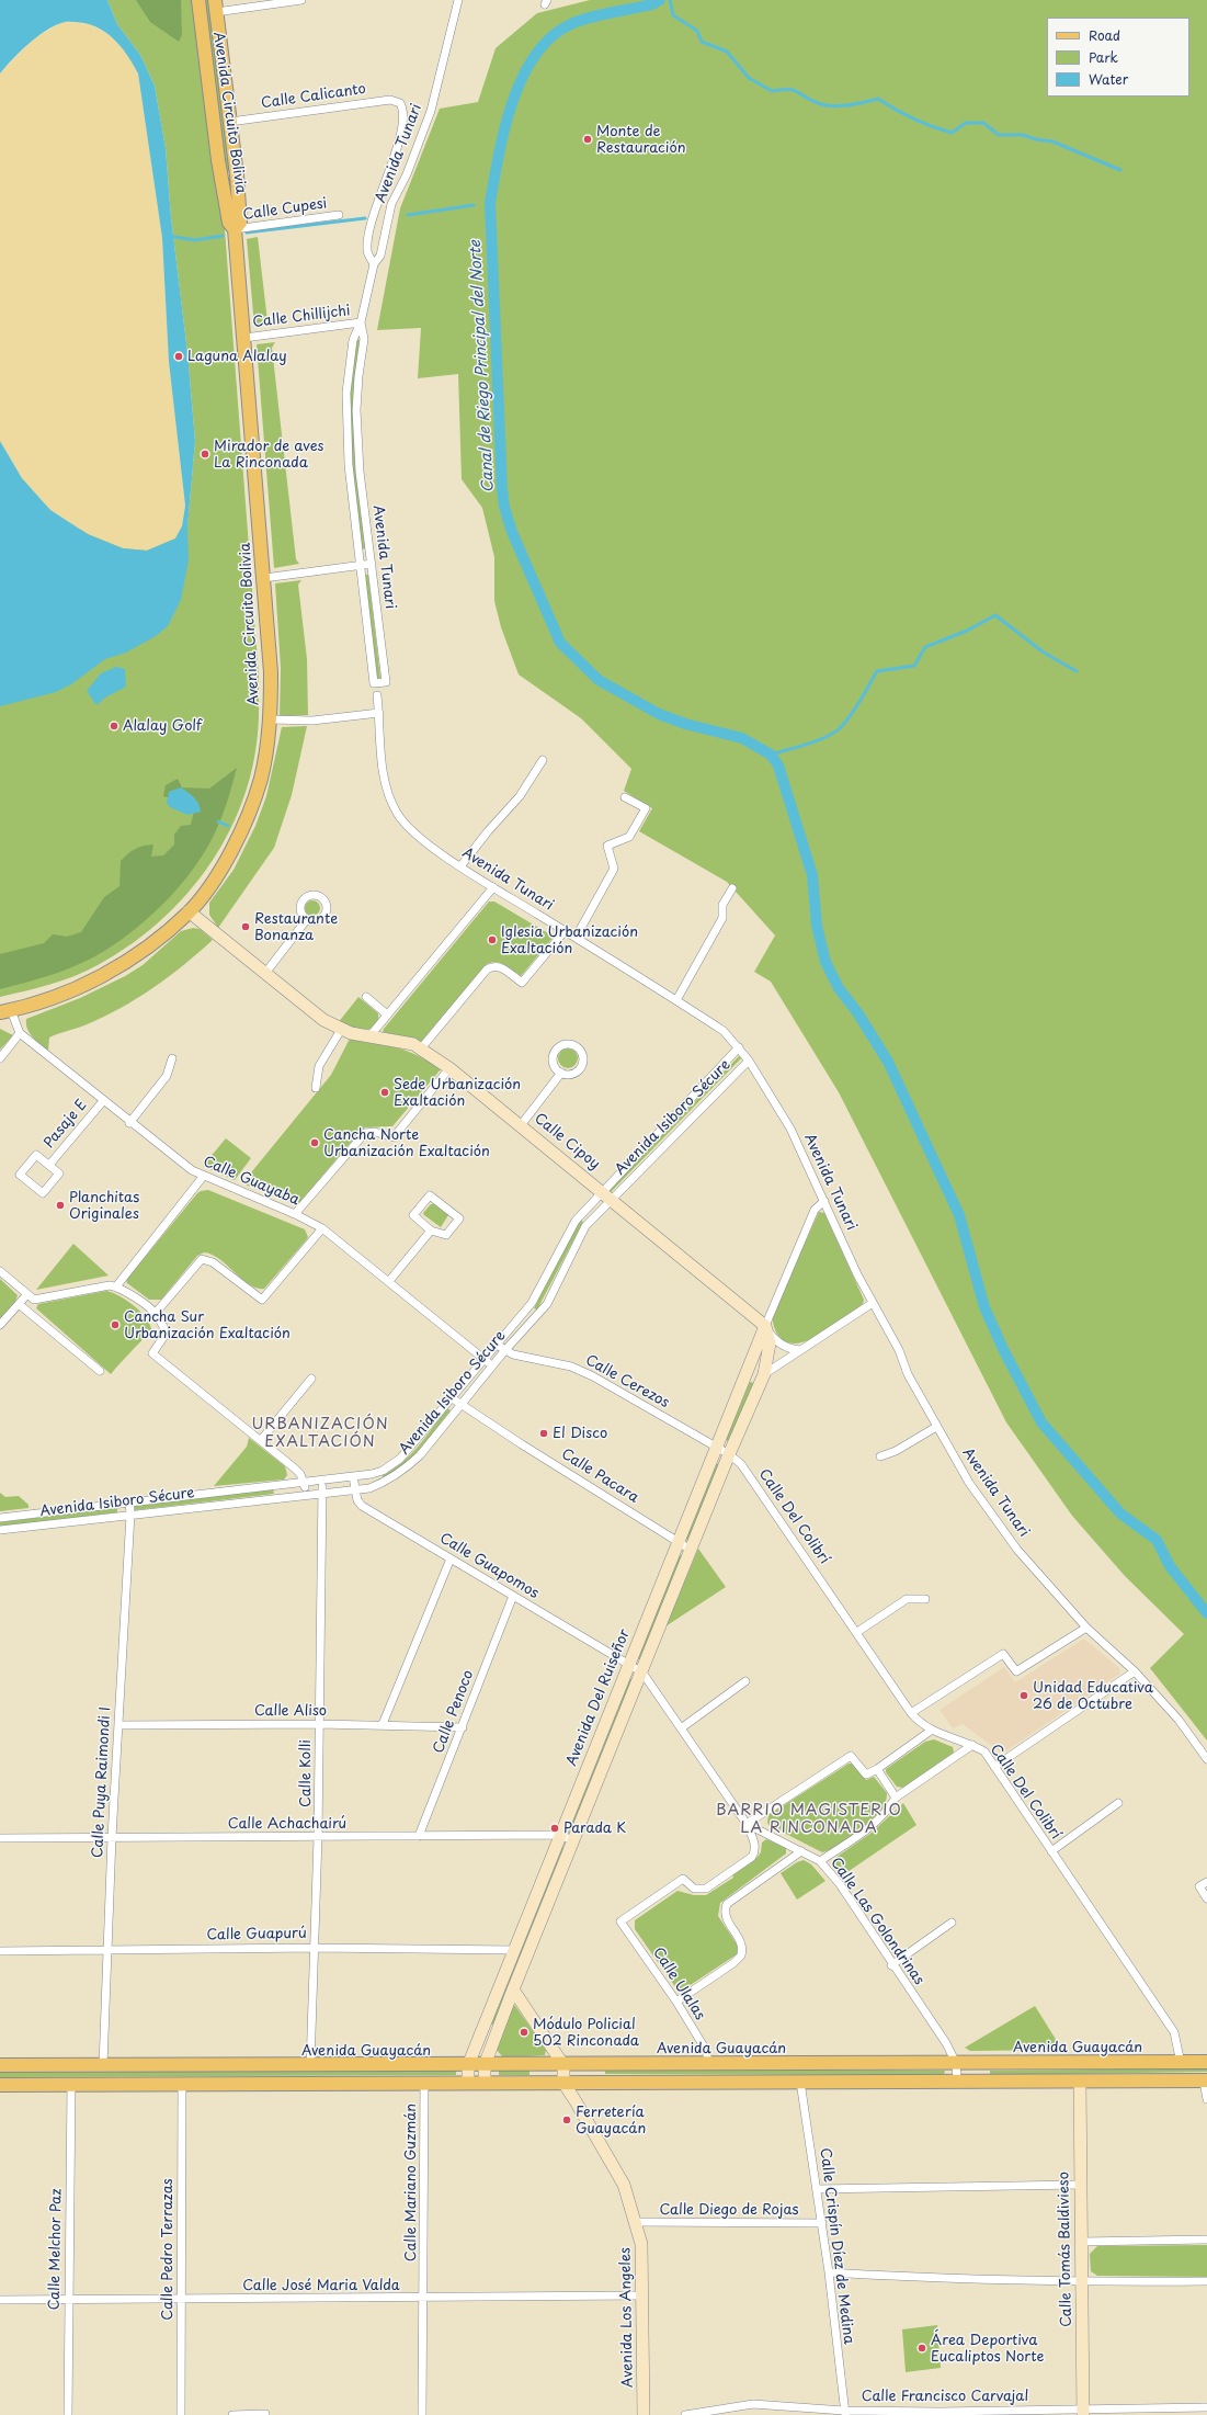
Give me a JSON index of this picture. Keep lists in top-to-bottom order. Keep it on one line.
{"streets":{"main road":["Avenida Circuito Bolivia","Calle Cipoy","Avenida Del Ruiseñor","Avenida Guayacán","Calle Tomás Baldivieso","Avenida Los Angeles"],"street":["Calle Calicanto","Avenida Tunari","Calle Cupesi","Calle Chillijchi","Avenida Isiboro Sécure","Pasaje E","Calle Guayaba","Calle Cerezos","Calle Pacara","Calle Del Colibrí","Calle Guapomos","Calle Aliso","Calle Penoco","Calle Kolli","Calle Puya Raimondi I","Calle Achachairú","Calle Las Golondrinas","Calle Guapurú","Calle Ulalas","Calle Mariano Guzmán","Calle Diego de Rojas","Calle Crispín Díez de Medina","Calle Melchor Paz","Calle Pedro Terrazas","Calle José Maria Valda","Calle Francisco Carvajal"]},"crossings":[["Calle Calicanto","Avenida Circuito Bolivia"],["Calle Calicanto","Avenida Tunari"],["Avenida Circuito Bolivia","Calle Cupesi"],["Avenida Circuito Bolivia","Calle Chillijchi"],["Avenida Circuito Bolivia","Calle Cipoy"],["Avenida Circuito Bolivia","Calle Guayaba"],["Avenida Tunari","Calle Chillijchi"],["Avenida Tunari","Avenida Isiboro Sécure"],["Avenida Tunari","Avenida Del Ruiseñor"],["Avenida Isiboro Sécure","Calle Cipoy"],["Avenida Isiboro Sécure","Calle Guayaba"],["Avenida Isiboro Sécure","Calle Cerezos"],["Avenida Isiboro Sécure","Calle Pacara"],["Avenida Isiboro Sécure","Calle Guapomos"],["Avenida Isiboro Sécure","Calle Kolli"],["Avenida Isiboro Sécure","Calle Puya Raimondi I"],["Pasaje E","Calle Guayaba"],["Calle Cipoy","Avenida Del Ruiseñor"],["Calle Cerezos","Calle Del Colibrí"],["Calle Cerezos","Avenida Del Ruiseñor"],["Calle Pacara","Avenida Del Ruiseñor"],["Calle Del Colibrí","Avenida Del Ruiseñor"],["Calle Del Colibrí","Avenida Guayacán"],["Calle Guapomos","Avenida Del Ruiseñor"],["Calle Guapomos","Calle Penoco"],["Calle Guapomos","Calle Las Golondrinas"],["Avenida Del Ruiseñor","Calle Achachairú"],["Avenida Del Ruiseñor","Calle Las Golondrinas"],["Avenida Del Ruiseñor","Calle Guapurú"],["Avenida Del Ruiseñor","Avenida Guayacán"],["Calle Aliso","Calle Penoco"],["Calle Aliso","Calle Kolli"],["Calle Aliso","Calle Puya Raimondi I"],["Calle Penoco","Calle Achachairú"],["Calle Kolli","Calle Achachairú"],["Calle Kolli","Calle Guapurú"],["Calle Kolli","Avenida Guayacán"],["Calle Puya Raimondi I","Calle Achachairú"],["Calle Puya Raimondi I","Calle Guapurú"],["Calle Puya Raimondi I","Avenida Guayacán"],["Calle Las Golondrinas","Calle Ulalas"],["Calle Las Golondrinas","Avenida Guayacán"],["Calle Ulalas","Avenida Guayacán"],["Calle Mariano Guzmán","Calle José Maria Valda"],["Calle Diego de Rojas","Calle Crispín Díez de Medina"],["Calle Diego de Rojas","Avenida Los Angeles"],["Calle Crispín Díez de Medina","Calle Francisco Carvajal"],["Calle Melchor Paz","Calle José Maria Valda"],["Calle Pedro Terrazas","Calle José Maria Valda"],["Calle Tomás Baldivieso","Calle Francisco Carvajal"],["Calle José Maria Valda","Avenida Los Angeles"]],"districts":["URBANIZACIÓN EXALTACIÓN","BARRIO MAGISTERIO LA RINCONADA"],"water":["Canal de Riego Principal del Norte"],"places":["Monte de Restauración","Laguna Alalay","Mirador de aves La Rinconada","Alalay Golf","Restaurante Bonanza","Iglesia Urbanización Exaltación","Sede Urbanización Exaltación","Cancha Norte Urbanización Exaltación","Planchitas Originales","Cancha Sur Urbanización Exaltación","El Disco","Unidad Educativa 26 de Octubre","Parada K","Módulo Policial 502 Rinconada","Ferretería Guayacán","Área Deportiva Eucaliptos Norte"],"legend":["Road","Park","Water"]}
